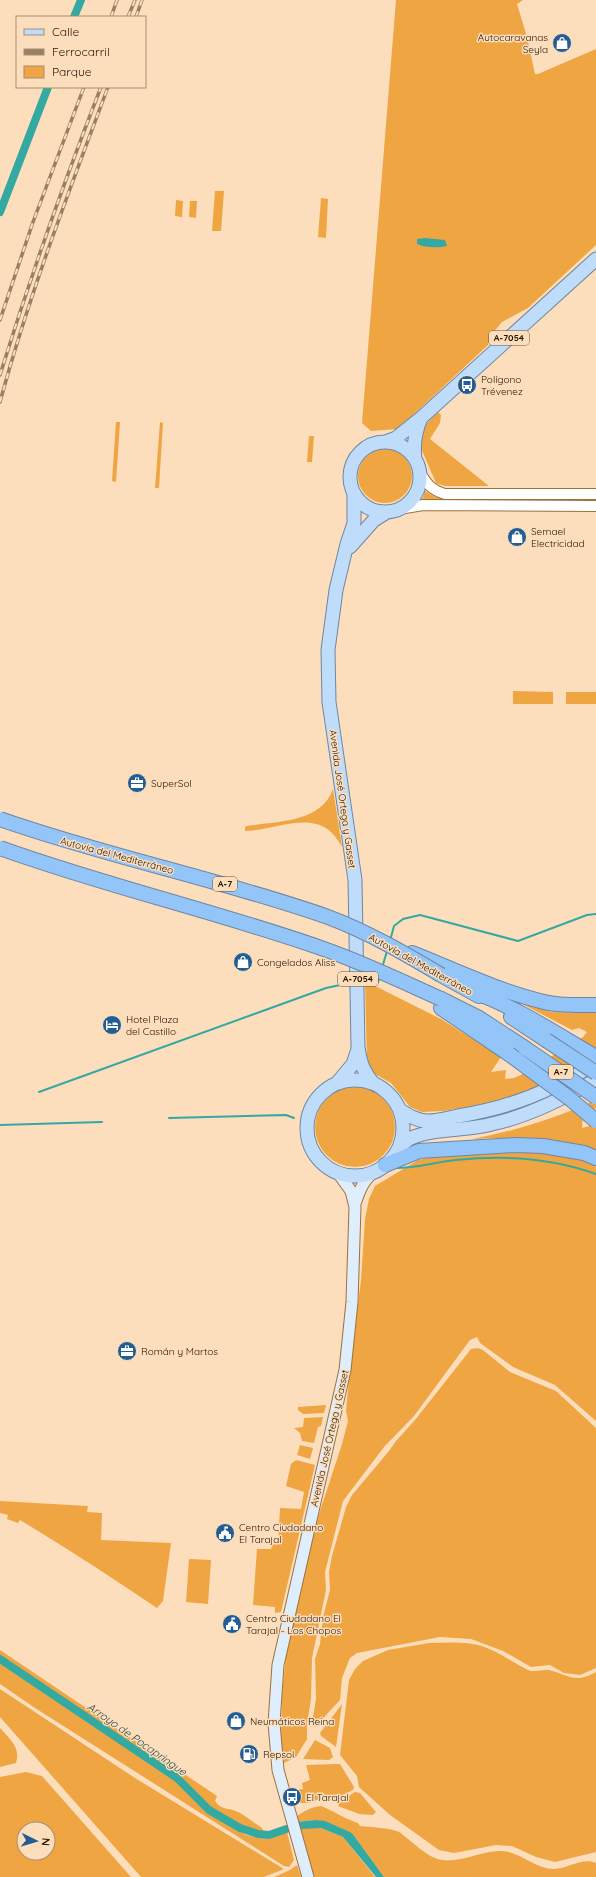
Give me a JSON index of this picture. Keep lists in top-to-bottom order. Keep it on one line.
{"streets":{"highway":["Autovía del Mediterráneo","A-7"],"main road":["A-7054","Avenida José Ortega y Gasset"]},"crossings":[["A-7054","Avenida José Ortega y Gasset"]],"water":["Arroyo de Pocapringue"],"places":{"shop":["Autocaravanas Seyla","Semael Electricidad","Congelados Aliss","Neumáticos Reina"],"bus stop":["Polígono Trévenez","El Tarajal"],"office":["SuperSol","Román y Martos"],"hotel":["Hotel Plaza del Castillo"],"public building":["Centro Ciudadano El Tarajal","Centro Ciudadano El Tarajal - Los Chopos"],"fuel station":["Repsol"]},"legend":["Calle","Ferrocarril","Parque"],"north":"right"}
